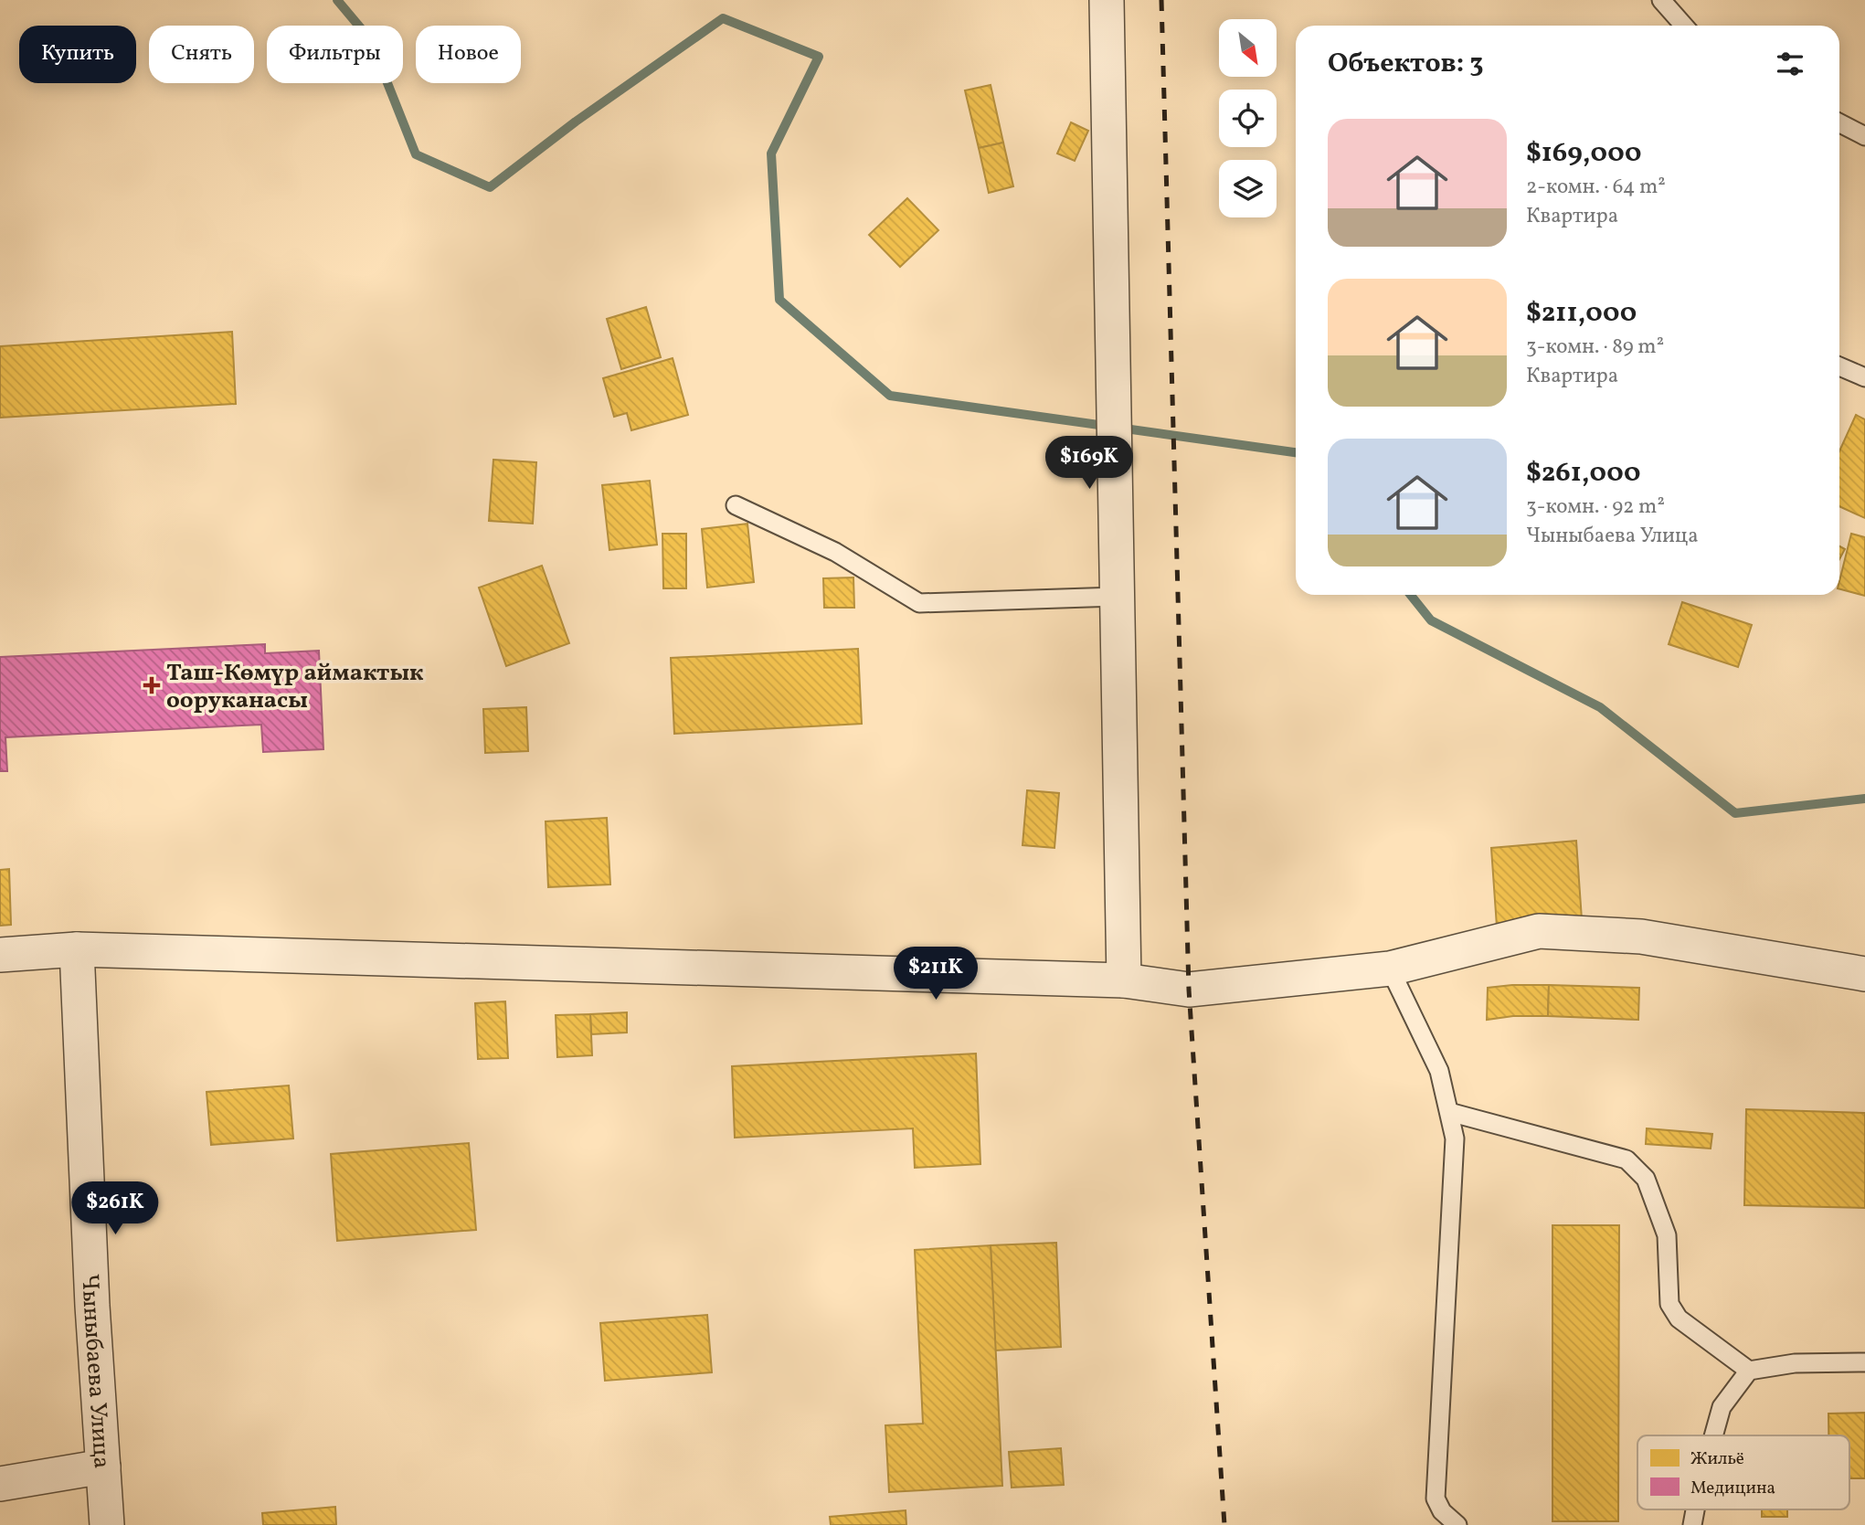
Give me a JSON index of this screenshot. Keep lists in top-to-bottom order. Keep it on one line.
{"streets":{"street":["Чыныбаева Улица"]},"places":{"health":["Таш-Көмүр аймактык ооруканасы"]},"legend":["Жильё","Медицина"],"north":"bottom right","page":{"chip":["Купить","Снять","Фильтры","Новое"],"heading":"Объектов: 3","list":[{"name":"$169,000","note":"2-комн. · 64 m² · Квартира"},{"name":"$211,000","note":"3-комн. · 89 m² · Квартира"},{"name":"$261,000","note":"3-комн. · 92 m² · Чыныбаева Улица"}],"price":["$169K","$211K","$261K"]}}
